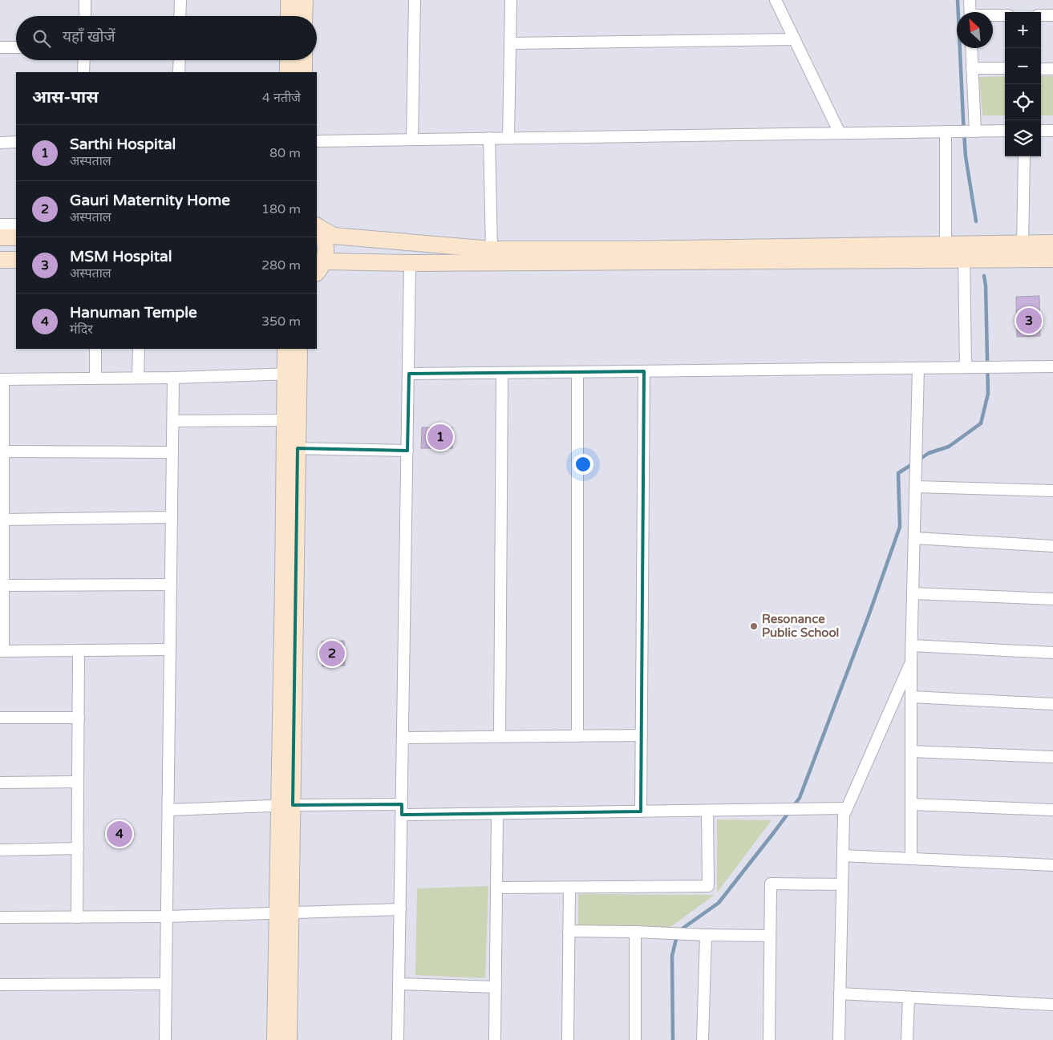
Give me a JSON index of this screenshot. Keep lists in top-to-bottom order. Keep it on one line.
{"places":["Resonance Public School"],"north":"top left","page":{"map_buttons":["+","−"],"search":"यहाँ खोजें","heading":["आस-पास","4 नतीजे"],"list":[{"mark":"1","name":"Sarthi Hospital","note":"अस्पताल","value":"80 m"},{"mark":"2","name":"Gauri Maternity Home","note":"अस्पताल","value":"180 m"},{"mark":"3","name":"MSM Hospital","note":"अस्पताल","value":"280 m"},{"mark":"4","name":"Hanuman Temple","note":"मंदिर","value":"350 m"}],"pins":["3","1","2","4"]}}
